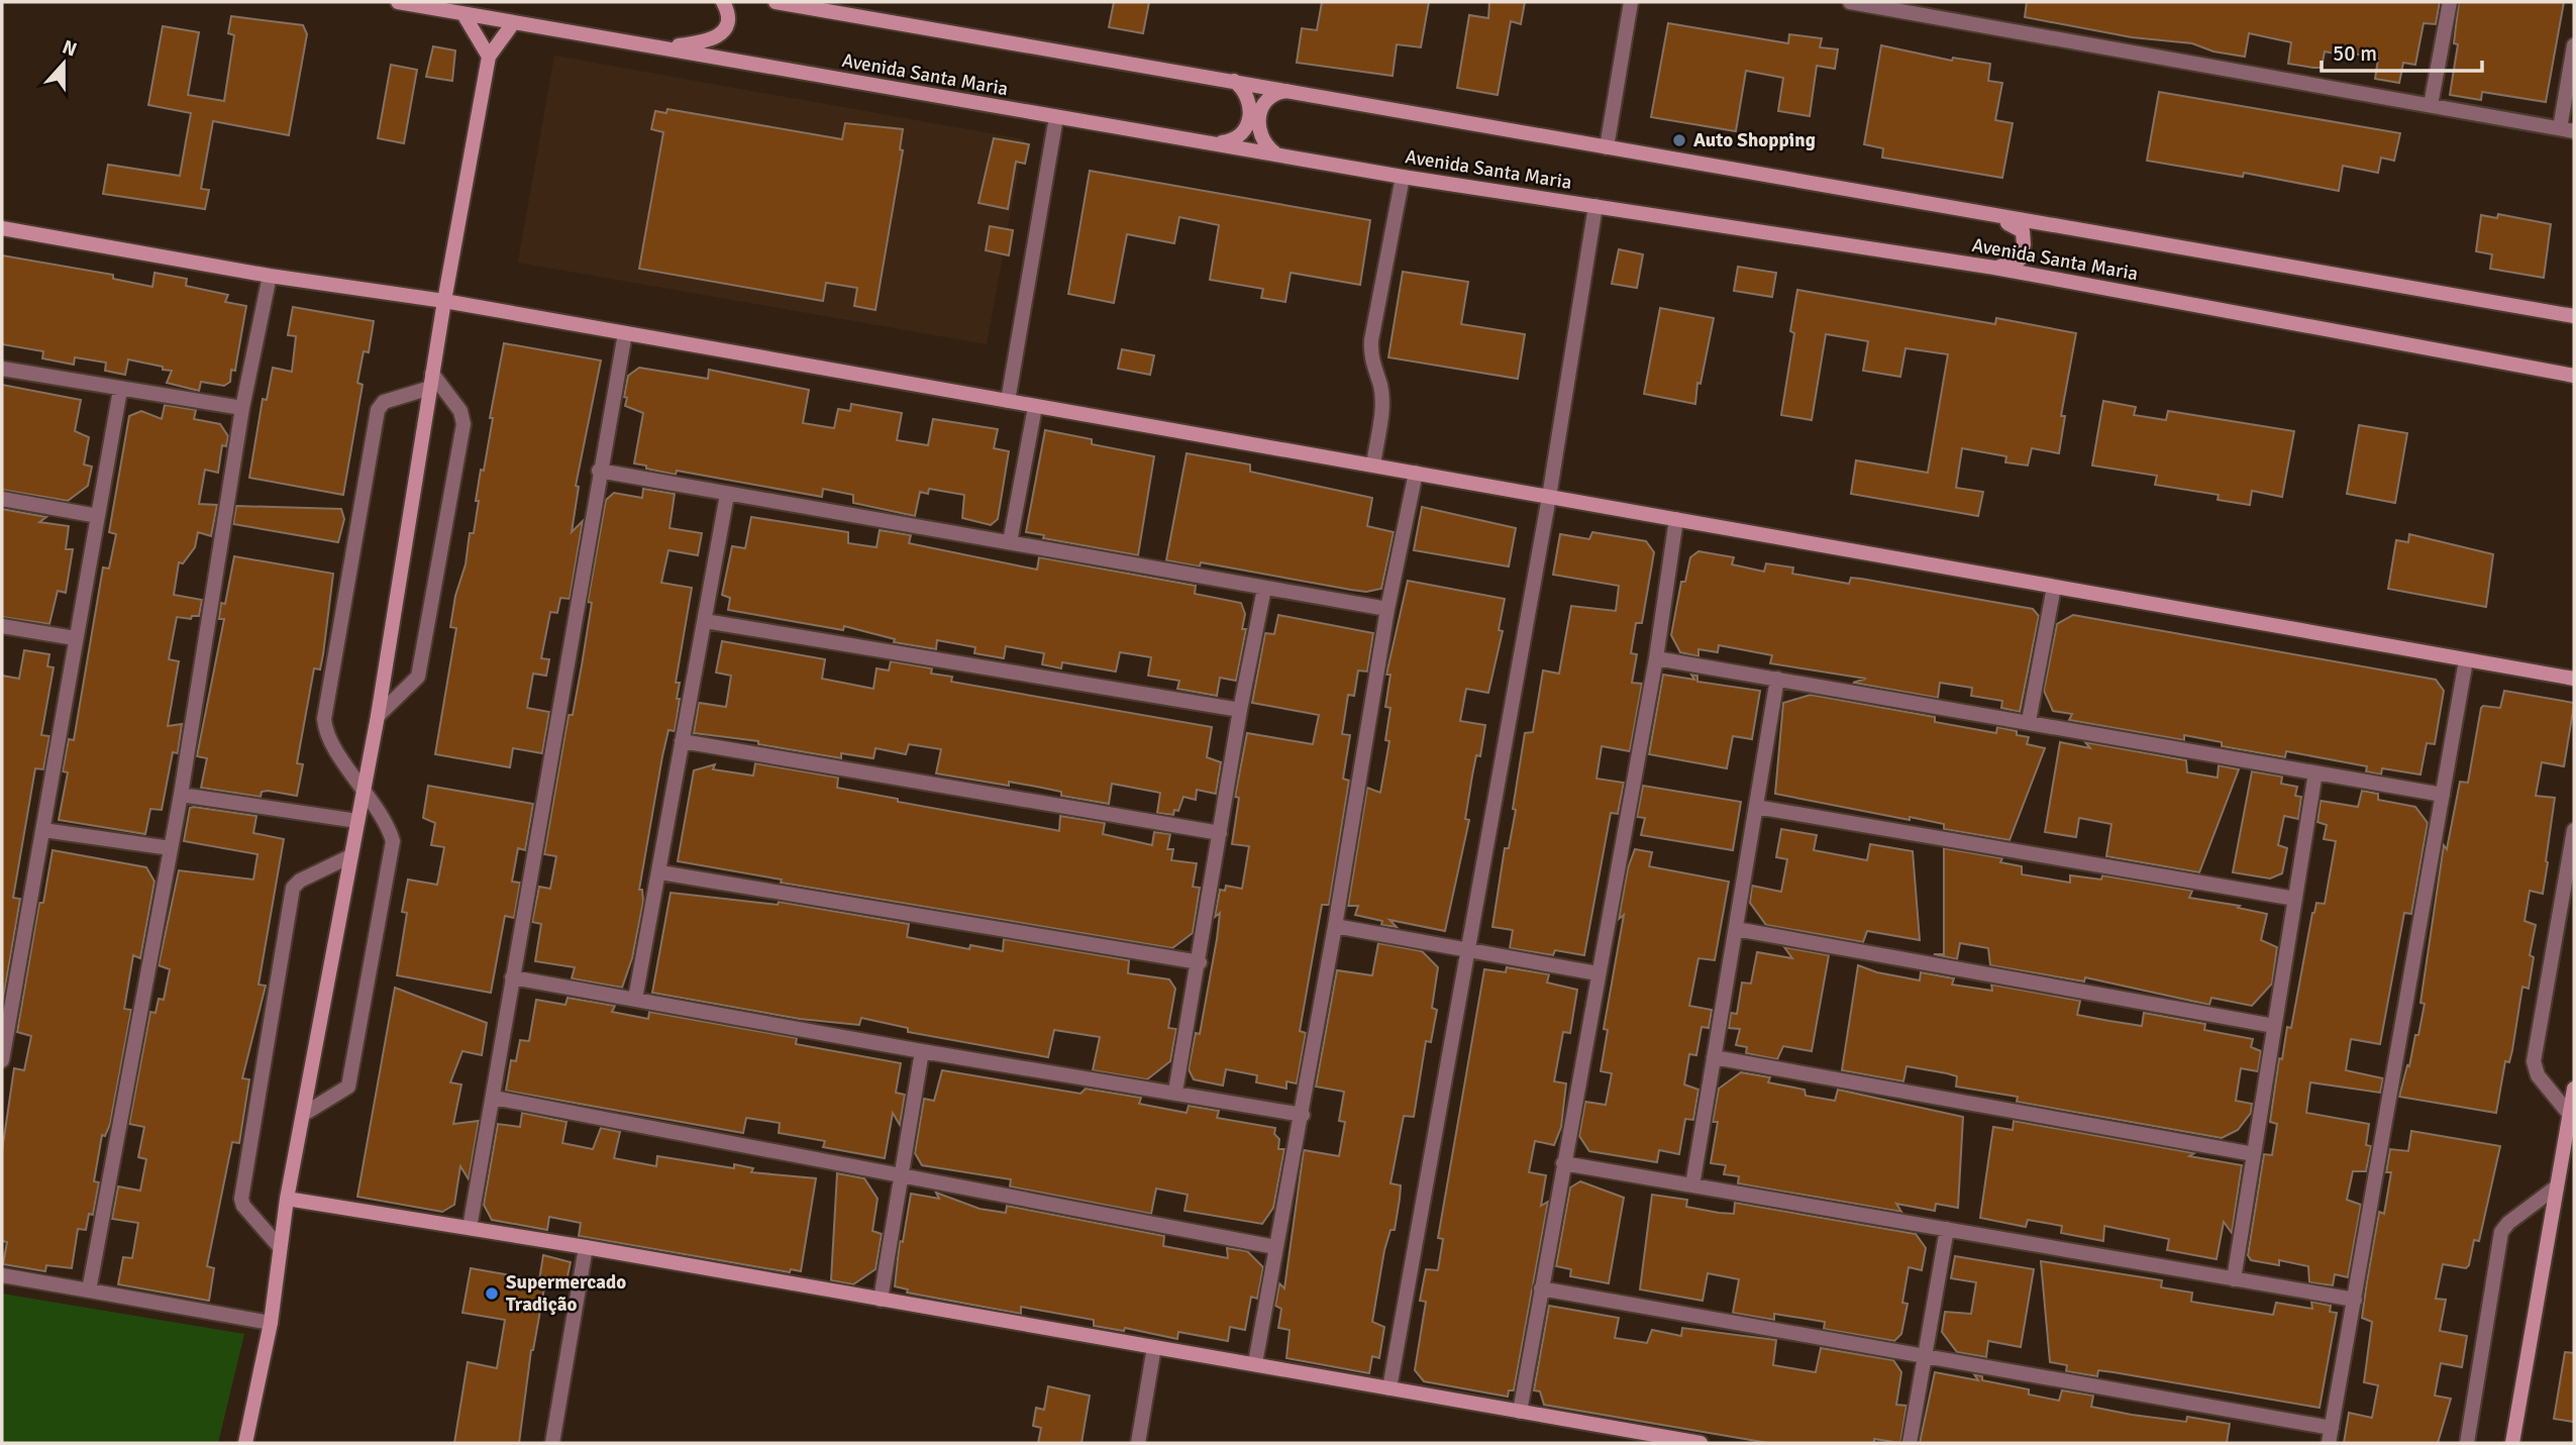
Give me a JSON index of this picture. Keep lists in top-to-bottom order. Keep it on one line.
{"streets":{"street":["Avenida Santa Maria"]},"places":["Auto Shopping","Supermercado Tradição"],"scale_bar":"50 m","north":"top"}
